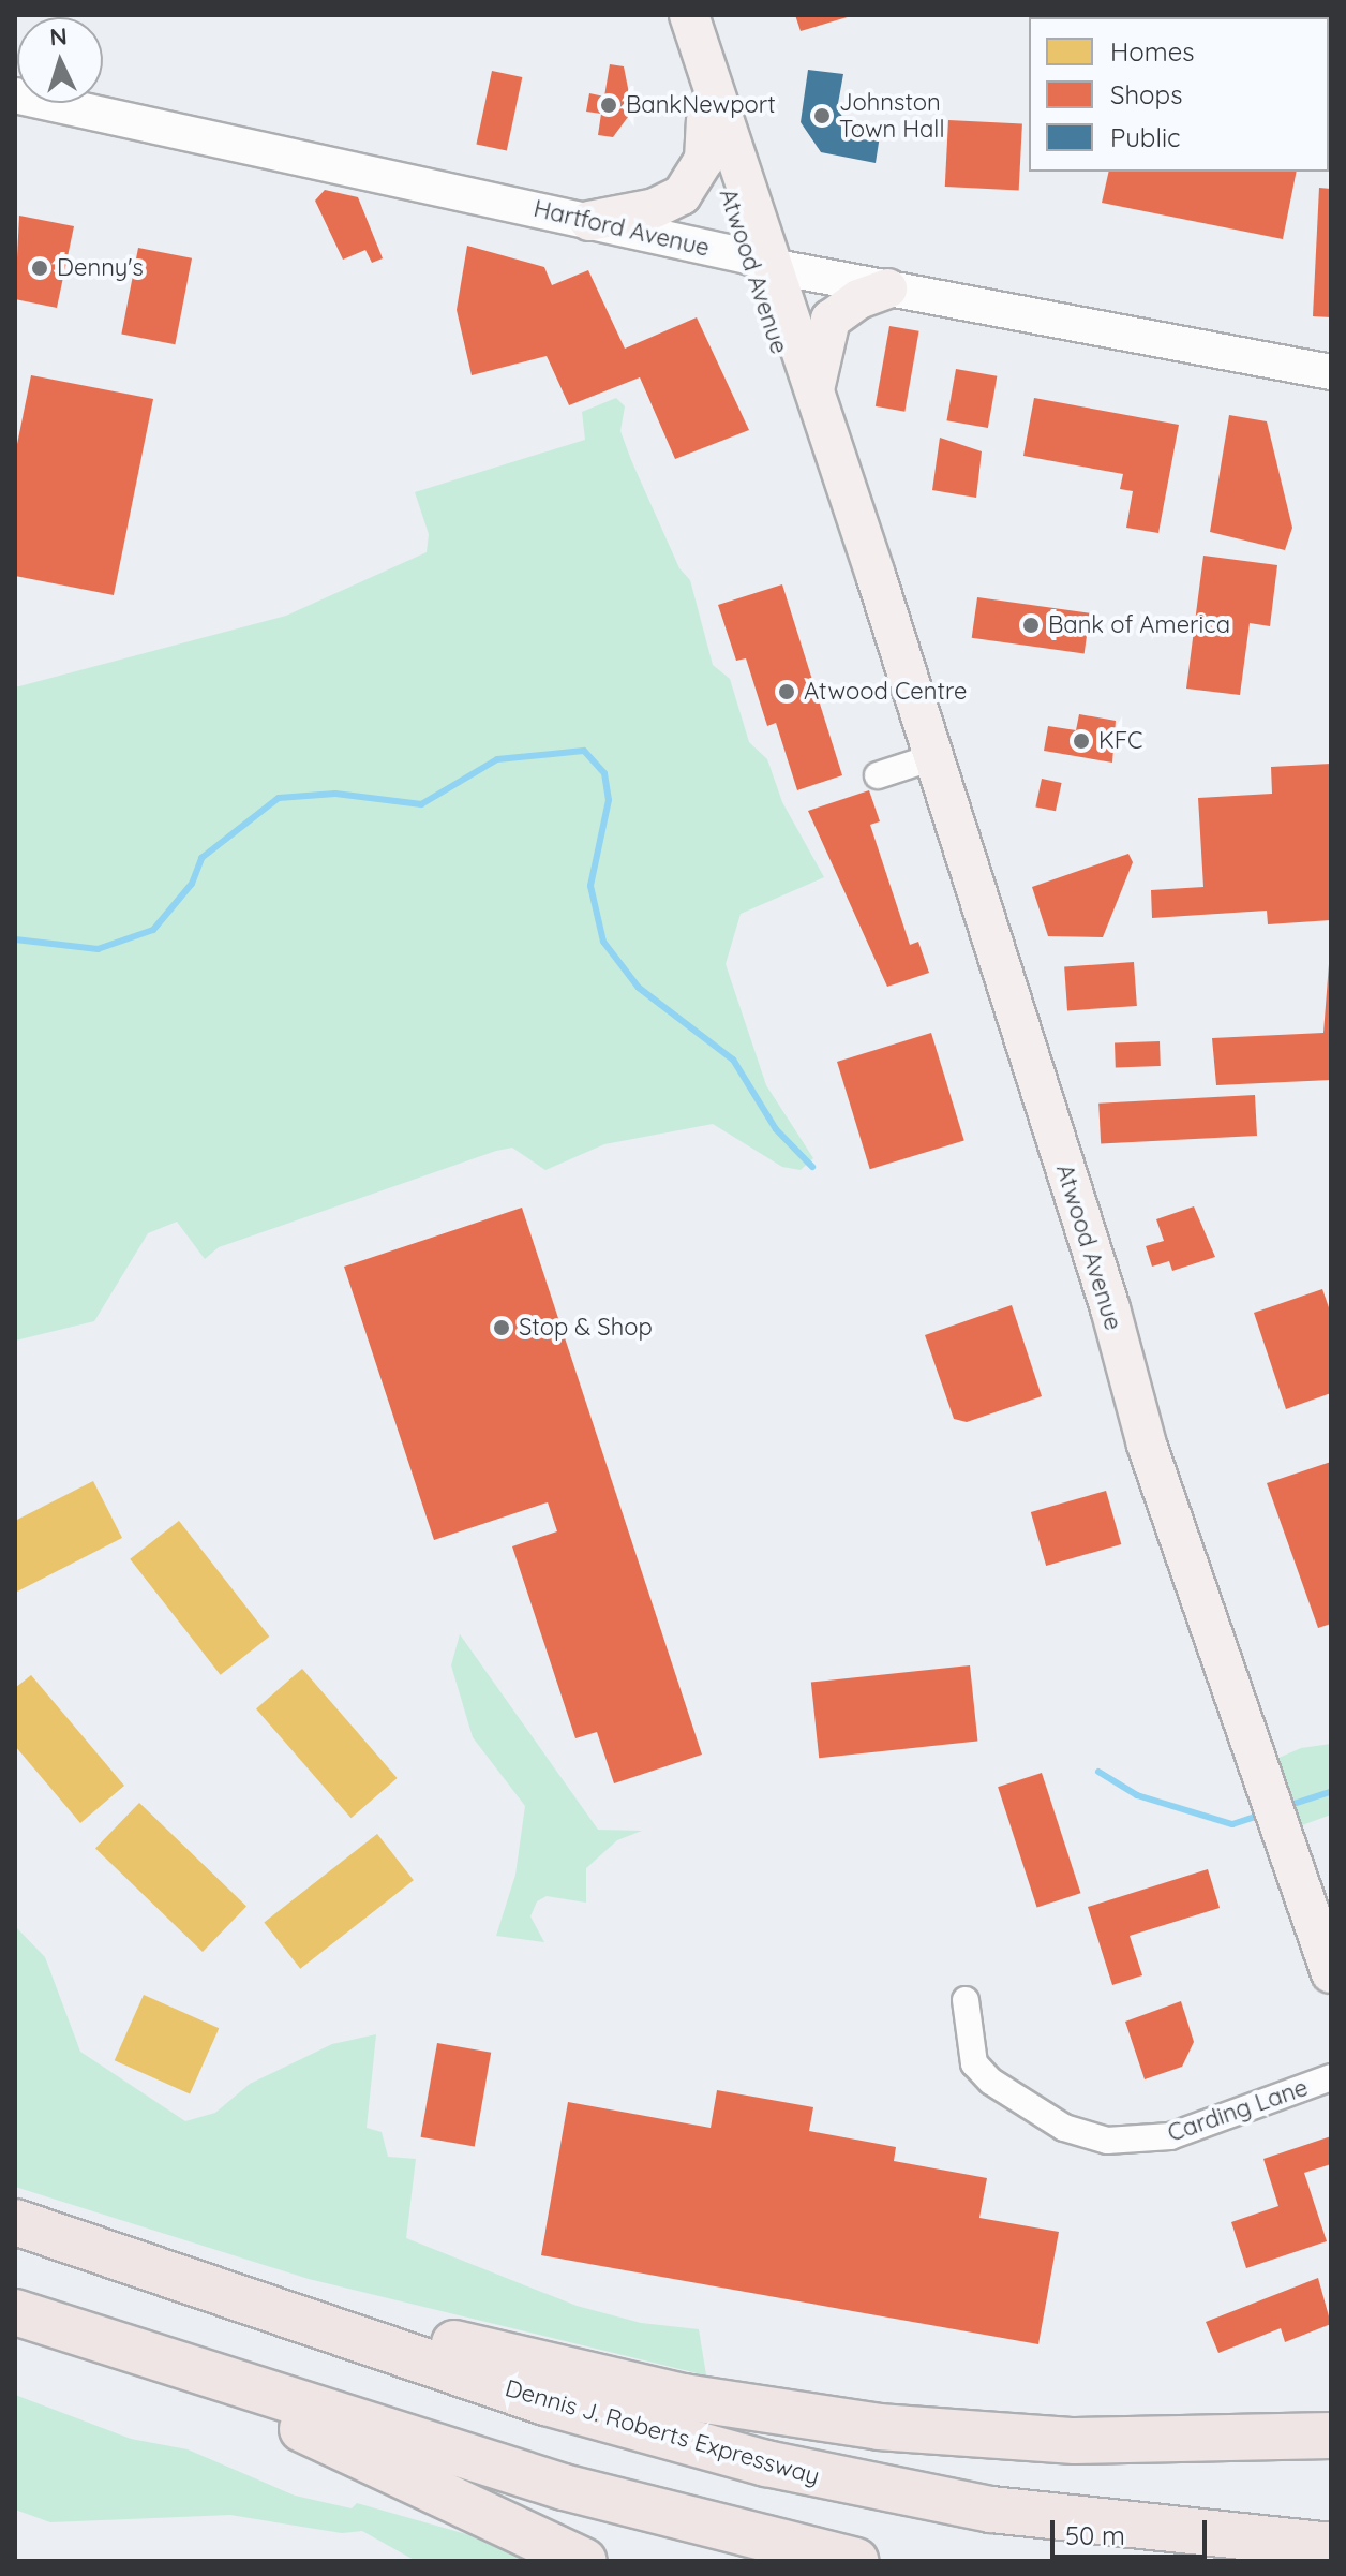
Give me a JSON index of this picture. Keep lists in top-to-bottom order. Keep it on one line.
{"streets":{"highway":["Dennis J. Roberts Expressway"],"main road":["Hartford Avenue","Atwood Avenue"],"street":["Carding Lane"]},"crossings":[["Hartford Avenue","Atwood Avenue"]],"places":["BankNewport","Johnston Town Hall","Denny's","Bank of America","Atwood Centre","KFC","Stop & Shop"],"legend":["Homes","Shops","Public"],"scale_bar":"50 m","north":"top"}
